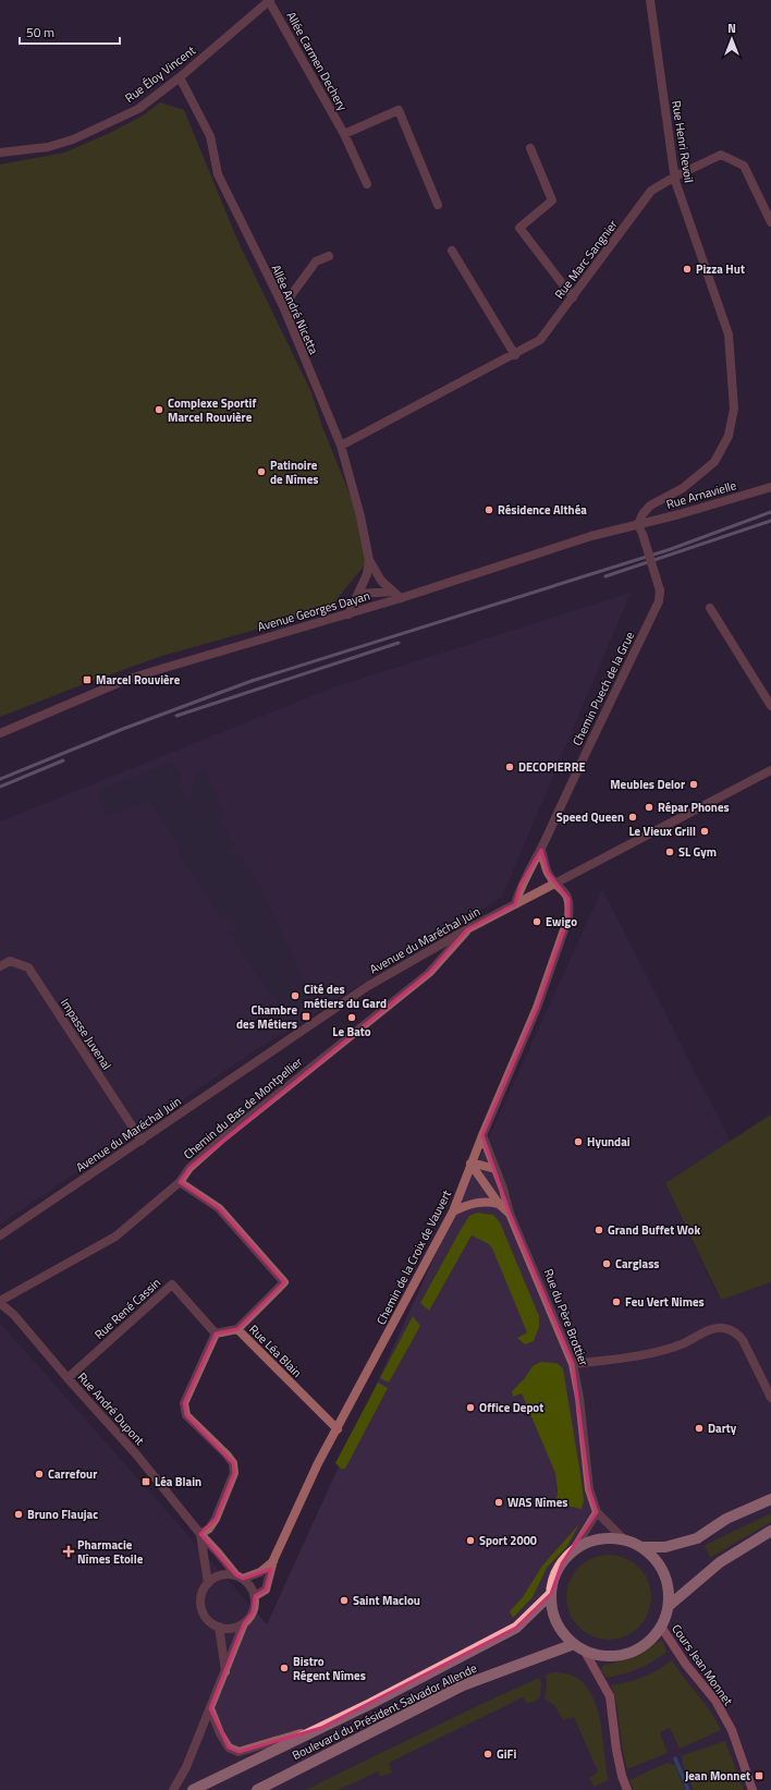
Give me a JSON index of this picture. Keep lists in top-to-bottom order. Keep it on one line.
{"streets":{"main road":["Cours Jean Monnet","Boulevard du Président Salvador Allende"],"street":["Allée Carmen Dechery","Rue Éloy Vincent","Rue Henri Revoil","Rue Marc Sangnier","Allée André Nicetta","Rue Arnavielle","Avenue Georges Dayan","Chemin Puech de la Grue","Avenue du Maréchal Juin","Impasse Juvenal","Chemin du Bas de Montpellier","Chemin de la Croix de Vauvert","Rue René Cassin","Rue du Père Brottier","Rue Léa Blain","Rue André Dupont"]},"crossings":[["Allée Carmen Dechery","Rue Éloy Vincent"],["Rue Éloy Vincent","Allée André Nicetta"],["Rue Henri Revoil","Rue Marc Sangnier"],["Rue Henri Revoil","Rue Arnavielle"],["Rue Henri Revoil","Avenue Georges Dayan"],["Rue Henri Revoil","Chemin Puech de la Grue"],["Rue Marc Sangnier","Allée André Nicetta"],["Allée André Nicetta","Avenue Georges Dayan"],["Rue Arnavielle","Avenue Georges Dayan"],["Rue Arnavielle","Chemin Puech de la Grue"],["Avenue Georges Dayan","Chemin Puech de la Grue"],["Chemin Puech de la Grue","Avenue du Maréchal Juin"],["Avenue du Maréchal Juin","Impasse Juvenal"],["Avenue du Maréchal Juin","Chemin du Bas de Montpellier"],["Avenue du Maréchal Juin","Chemin de la Croix de Vauvert"],["Chemin du Bas de Montpellier","Rue Léa Blain"],["Chemin du Bas de Montpellier","Rue André Dupont"],["Chemin de la Croix de Vauvert","Rue du Père Brottier"],["Chemin de la Croix de Vauvert","Rue Léa Blain"],["Chemin de la Croix de Vauvert","Rue André Dupont"],["Rue René Cassin","Rue André Dupont"],["Rue du Père Brottier","Cours Jean Monnet"],["Rue du Père Brottier","Boulevard du Président Salvador Allende"],["Cours Jean Monnet","Boulevard du Président Salvador Allende"]],"places":{"other":["Pizza Hut","Complexe Sportif Marcel Rouvière","Patinoire de Nîmes","Résidence Althéa","DECOPIERRE","Meubles Delor","Répar Phones","Speed Queen","Le Vieux Grill","SL Gym","Ewigo","Cité des métiers du Gard","Le Bato","Hyundai","Grand Buffet Wok","Carglass","Feu Vert Nimes","Office Depot","Darty","Carrefour","WAS Nîmes","Bruno Flaujac","Sport 2000","Saint Maclou","Bistro Régent Nîmes","GiFi"],"transit":["Marcel Rouvière","Chambre des Métiers","Léa Blain","Jean Monnet"],"health":["Pharmacie Nîmes Etoile"]},"scale_bar":"50 m","north":"top"}
